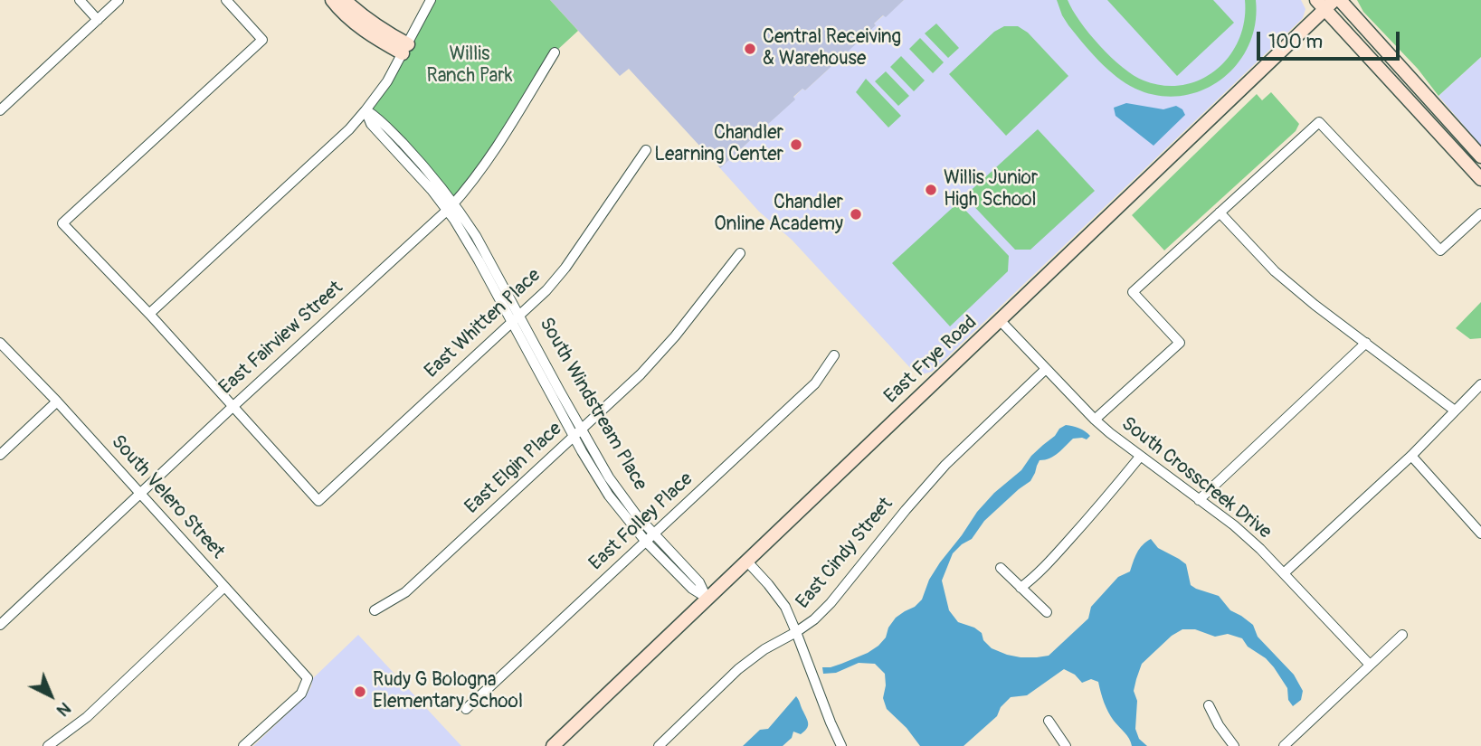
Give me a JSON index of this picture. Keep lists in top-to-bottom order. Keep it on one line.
{"streets":{"street":["East Whitten Place","East Fairview Street","East Frye Road","South Windstream Place","East Elgin Place","South Crosscreek Drive","South Velero Street","East Folley Place","East Cindy Street"]},"crossings":[["East Whitten Place","East Fairview Street"],["East Whitten Place","South Windstream Place"],["East Fairview Street","South Windstream Place"],["East Fairview Street","South Velero Street"],["East Frye Road","South Windstream Place"],["East Frye Road","South Crosscreek Drive"],["South Windstream Place","East Elgin Place"],["South Windstream Place","East Folley Place"],["South Crosscreek Drive","East Cindy Street"]],"parks":["Willis Ranch Park"],"places":["Central Receiving & Warehouse","Chandler Learning Center","Willis Junior High School","Chandler Online Academy","Rudy G Bologna Elementary School"],"scale_bar":"100 m","north":"bottom right"}
